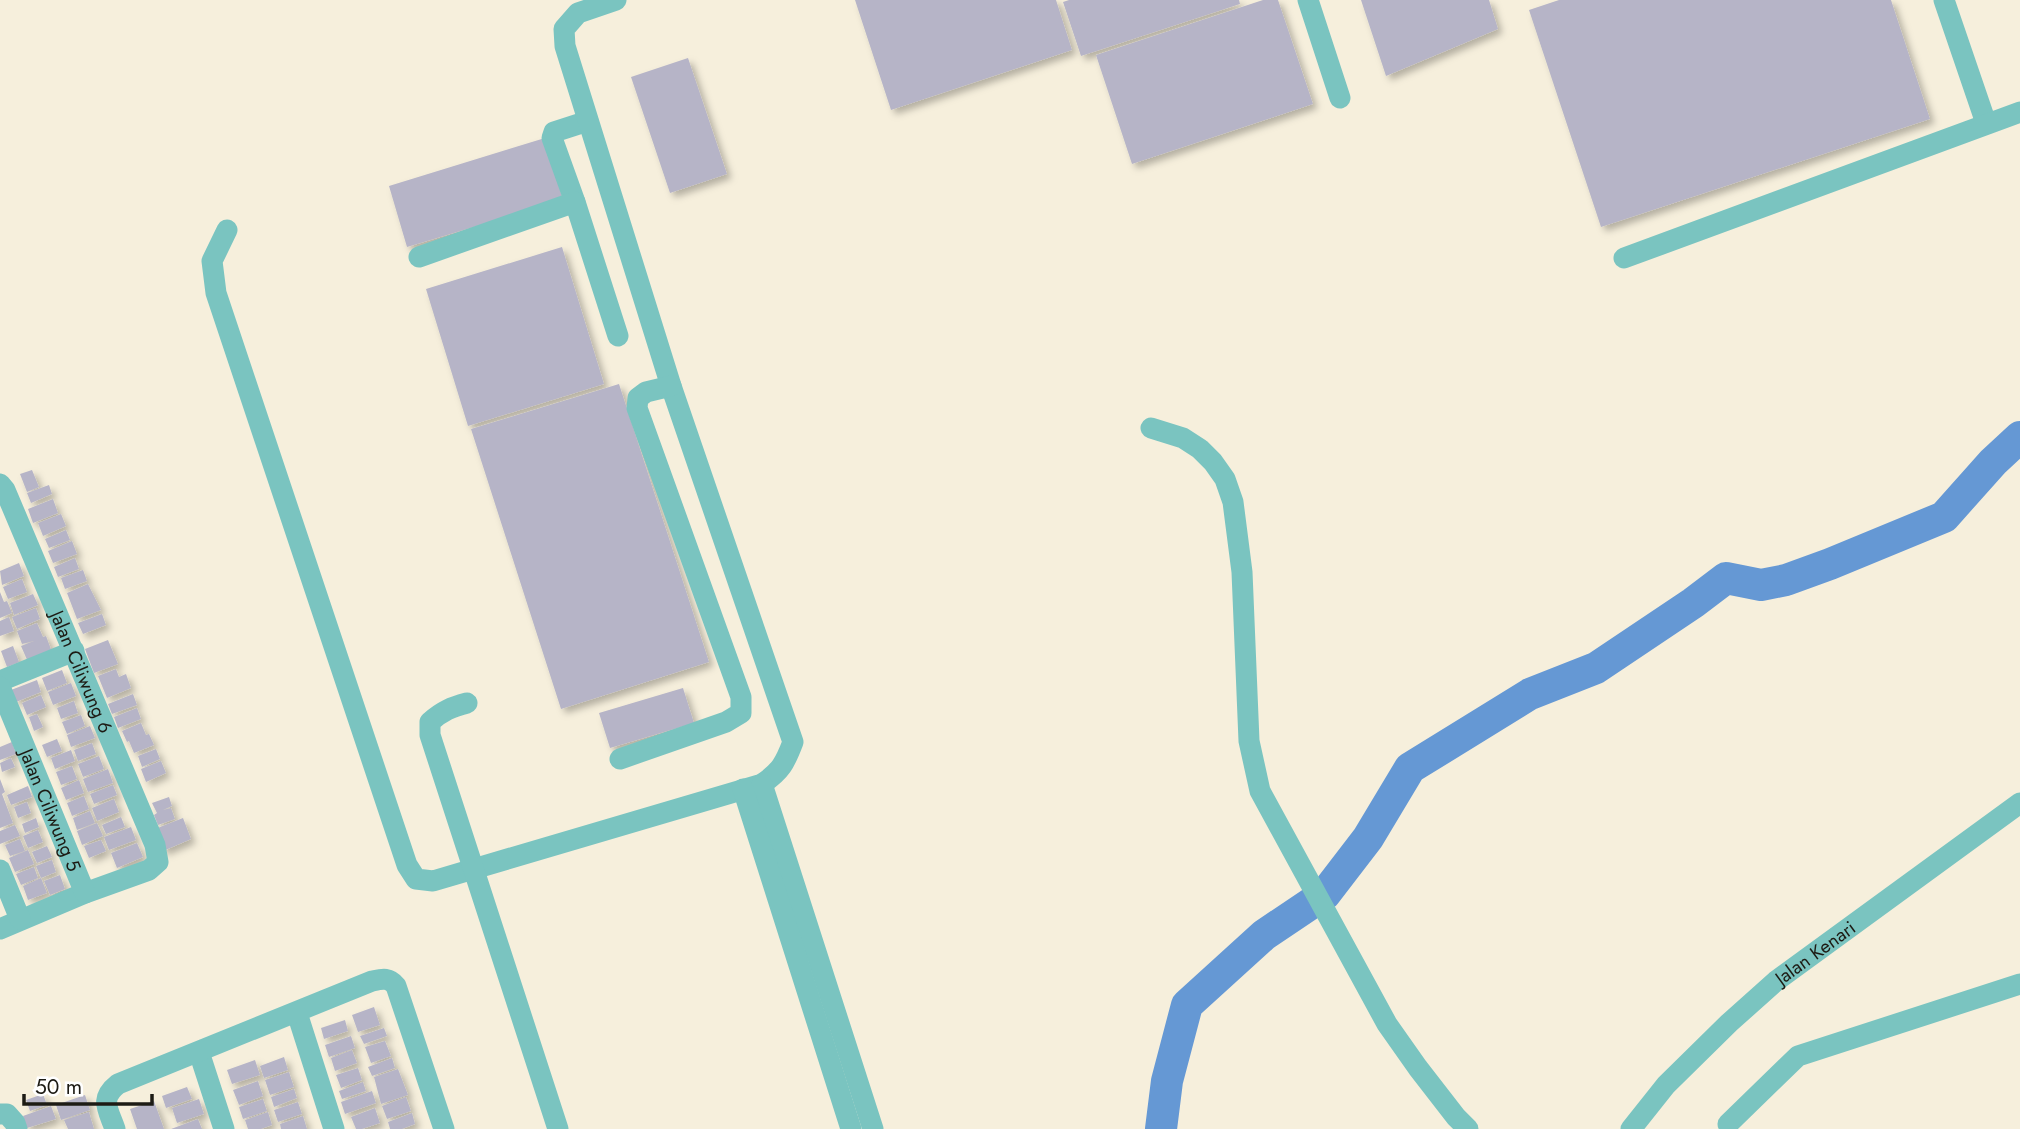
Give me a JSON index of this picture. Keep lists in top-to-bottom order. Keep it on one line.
{"streets":{"street":["Jalan Ciliwung 6","Jalan Ciliwung 5","Jalan Kenari"]},"crossings":[["Jalan Ciliwung 6","Jalan Ciliwung 5"]],"scale_bar":"50 m"}
